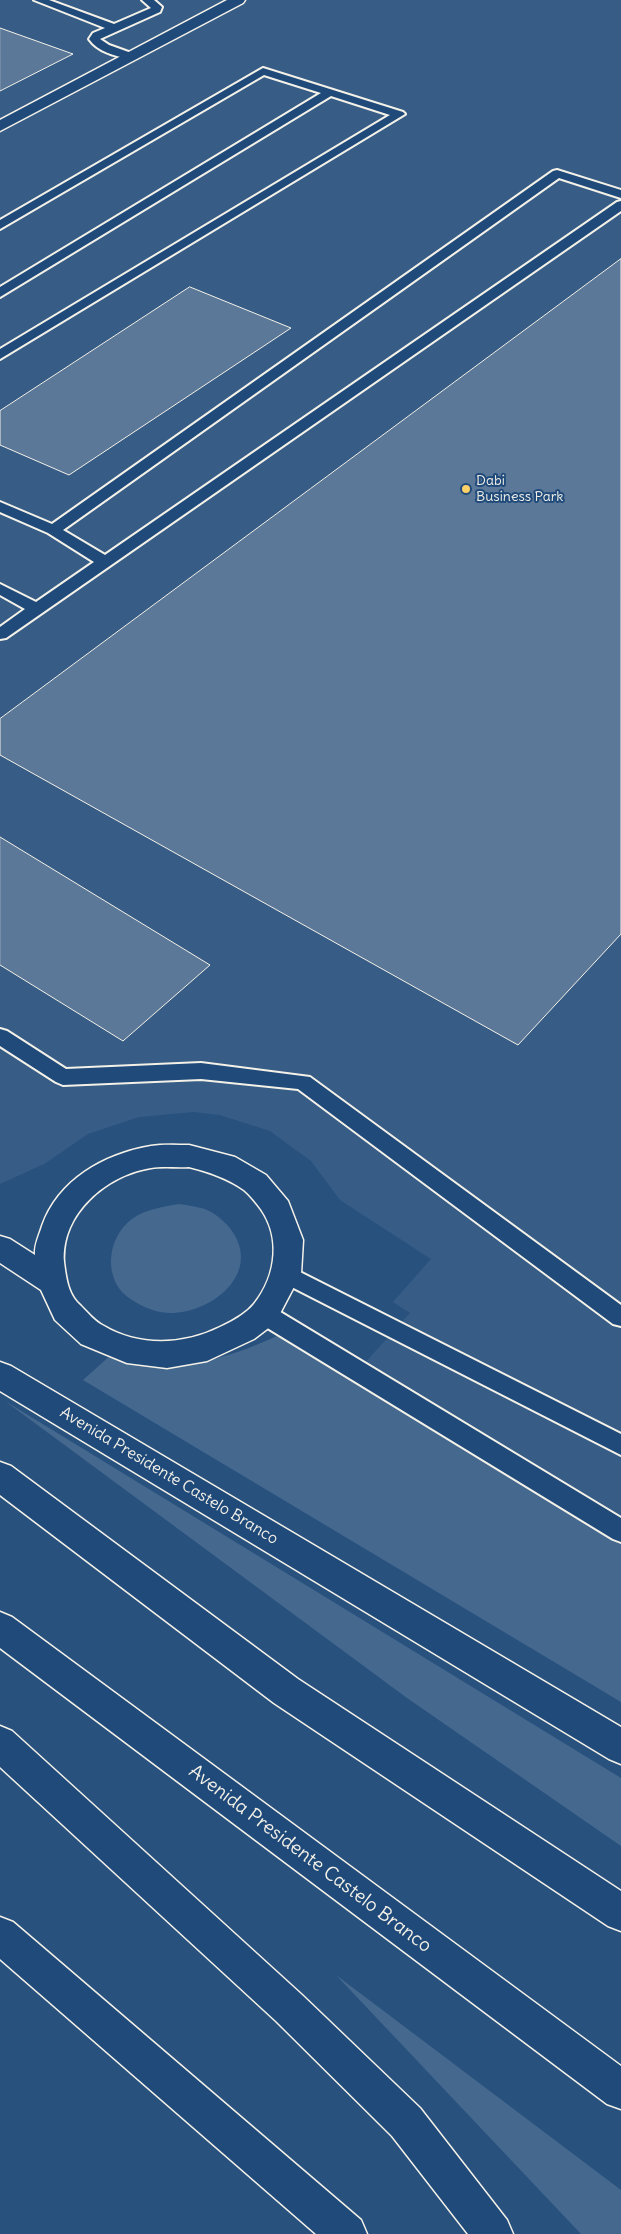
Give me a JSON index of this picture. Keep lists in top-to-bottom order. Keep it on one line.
{"streets":{"main road":["Avenida Presidente Castelo Branco"]},"places":["Dabi Business Park"]}
